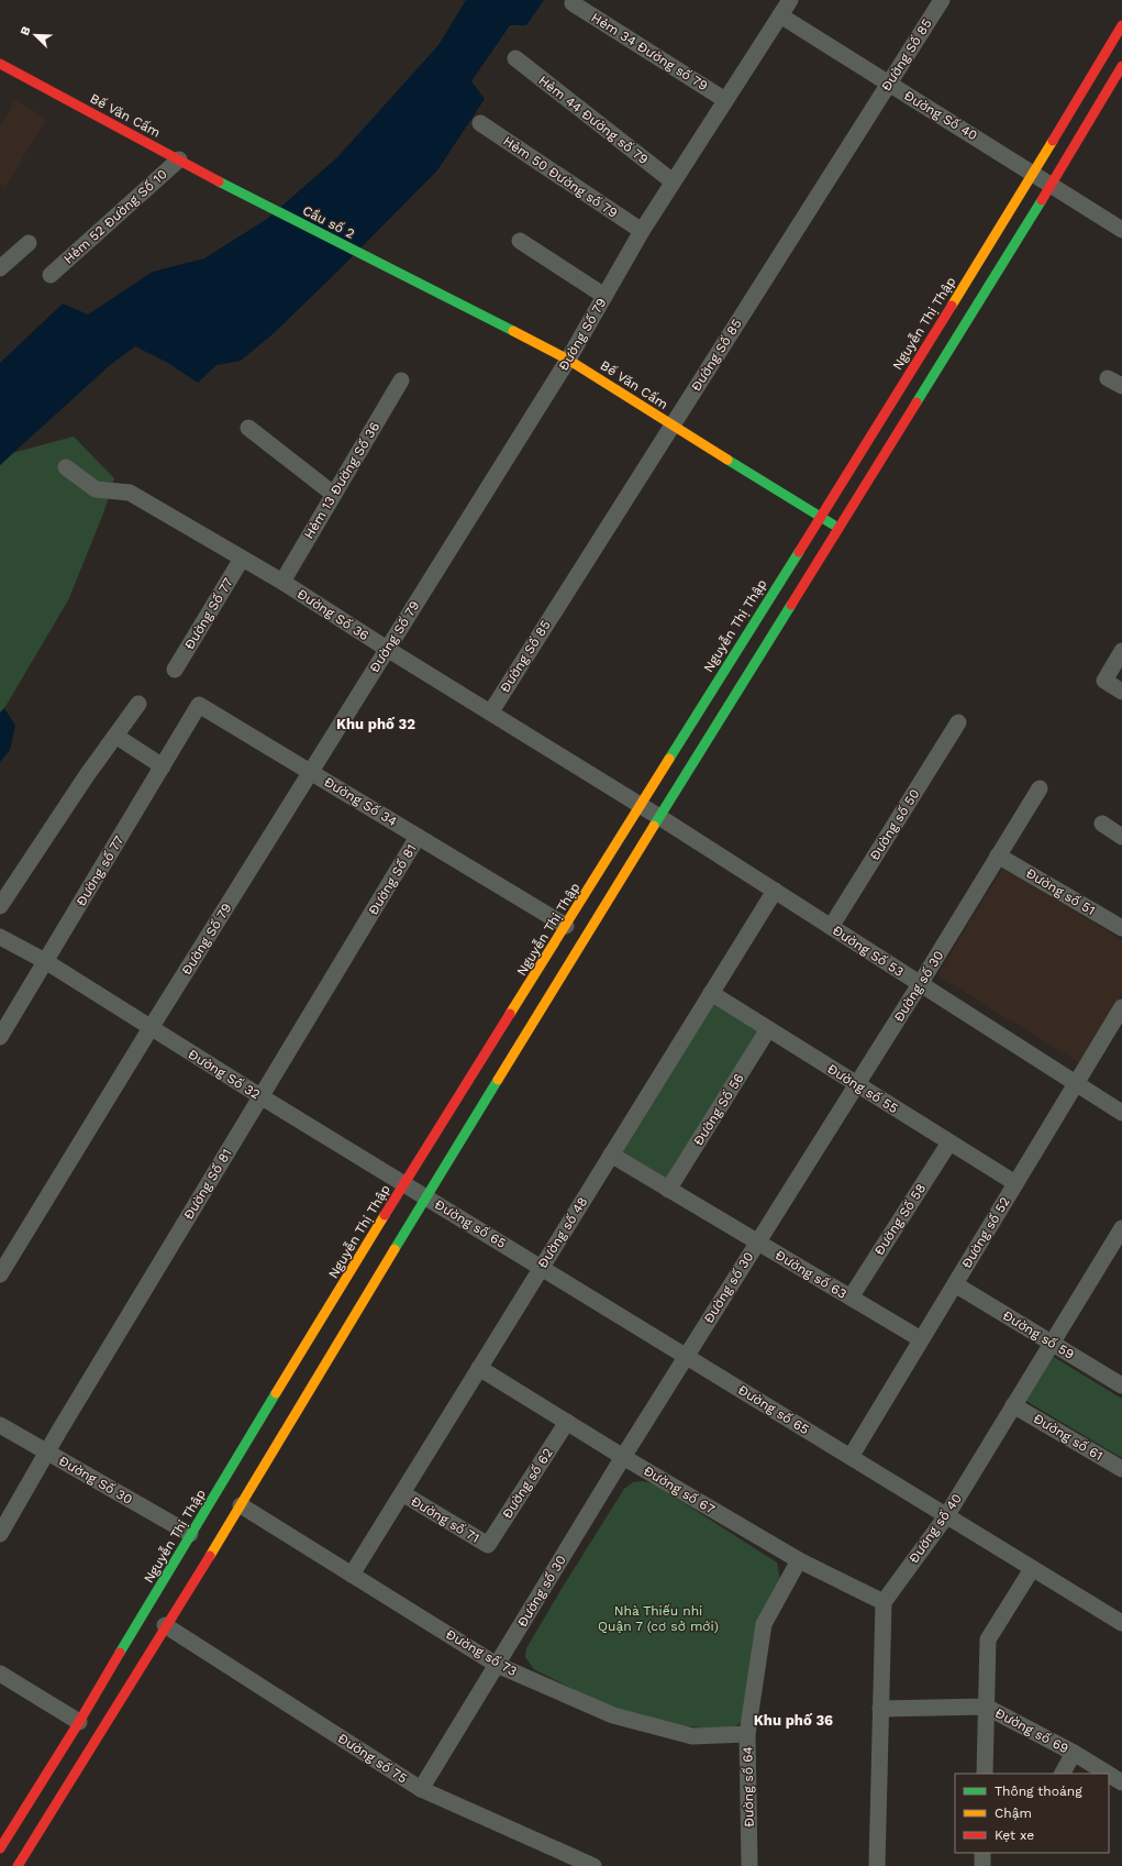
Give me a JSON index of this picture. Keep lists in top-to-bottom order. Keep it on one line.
{"streets":{"main road":["Bế Văn Cấm","Cầu số 2","Nguyễn Thị Thập"],"street":["Hẻm 34 Đường số 79","Đường Số 85","Đường Số 40","Hẻm 44 Đường số 79","Hẻm 50 Đường số 79","Hẻm 52 Đường Số 10","Đường Số 79","Hẻm 13 Đường Số 36","Đường Số 77","Đường Số 36","Đường Số 34","Đường số 50","Đường số 77","Đường Số 81","Đường số 51","Đường Số 53","Đường số 30","Đường Số 32","Đường số 55","Đường Số 56","Đường Số 58","Đường số 65","Đường số 48","Đường số 52","Đường số 63","Đường số 59","Đường số 61","Đường Số 30","Đường số 62","Đường số 67","Đường số 71","Đường số 40","Đường số 73","Đường số 69","Đường số 75","Đường số 64"]},"crossings":[["Hẻm 34 Đường số 79","Đường Số 79"],["Đường Số 85","Bế Văn Cấm"],["Đường Số 85","Đường Số 40"],["Đường Số 85","Đường Số 36"],["Bế Văn Cấm","Hẻm 52 Đường Số 10"],["Bế Văn Cấm","Cầu số 2"],["Bế Văn Cấm","Nguyễn Thị Thập"],["Bế Văn Cấm","Đường Số 79"],["Đường Số 40","Nguyễn Thị Thập"],["Đường Số 40","Đường Số 79"],["Hẻm 44 Đường số 79","Đường Số 79"],["Hẻm 50 Đường số 79","Đường Số 79"],["Nguyễn Thị Thập","Đường Số 36"],["Nguyễn Thị Thập","Đường Số 34"],["Nguyễn Thị Thập","Đường Số 32"],["Nguyễn Thị Thập","Đường Số 30"],["Đường Số 79","Đường Số 36"],["Đường Số 79","Đường Số 34"],["Đường Số 79","Đường Số 32"],["Hẻm 13 Đường Số 36","Đường Số 36"],["Đường Số 77","Đường Số 36"],["Đường Số 36","Đường Số 53"],["Đường Số 34","Đường số 77"],["Đường Số 34","Đường Số 81"],["Đường số 50","Đường Số 53"],["Đường số 77","Đường Số 32"],["Đường Số 81","Đường Số 32"],["Đường Số 81","Đường Số 30"],["Đường số 51","Đường số 30"],["Đường Số 53","Đường số 30"],["Đường Số 53","Đường số 48"],["Đường Số 53","Đường số 52"],["Đường số 30","Đường số 55"],["Đường số 30","Đường số 65"],["Đường số 30","Đường số 63"],["Đường số 30","Đường số 67"],["Đường số 30","Đường số 73"],["Đường số 30","Đường số 75"],["Đường Số 32","Đường số 65"],["Đường số 55","Đường Số 56"],["Đường số 55","Đường Số 58"],["Đường số 55","Đường số 48"],["Đường số 55","Đường số 52"],["Đường Số 56","Đường số 63"],["Đường Số 58","Đường số 63"],["Đường số 65","Đường số 48"],["Đường số 65","Đường số 52"],["Đường số 65","Đường số 40"],["Đường số 48","Đường số 63"],["Đường số 48","Đường số 67"],["Đường số 48","Đường số 71"],["Đường số 48","Đường số 73"],["Đường số 52","Đường số 63"],["Đường số 52","Đường số 59"],["Đường số 59","Đường số 40"],["Đường số 61","Đường số 40"],["Đường số 62","Đường số 67"],["Đường số 62","Đường số 71"],["Đường số 67","Đường số 40"],["Đường số 67","Đường số 64"],["Đường số 73","Đường số 64"]],"districts":["Khu phố 32","Khu phố 36"],"parks":["Nhà Thiếu nhi Quận 7 (cơ sở mới)"],"legend":["Thông thoáng","Chậm","Kẹt xe"],"north":"top left"}
